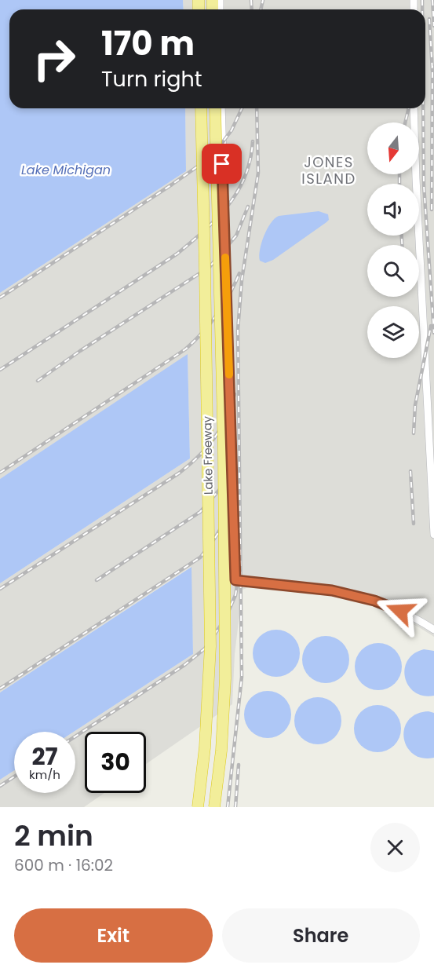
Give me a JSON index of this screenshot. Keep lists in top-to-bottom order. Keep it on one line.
{"streets":{"highway":["Lake Freeway"]},"districts":["JONES ISLAND"],"water":["Lake Michigan"],"north":"bottom","page":{"turn":["170 m","Turn right"],"speed":"27 km/h","limit":"30","heading":["2 min","600 m · 16:02"],"buttons":["Exit","Share"]}}
